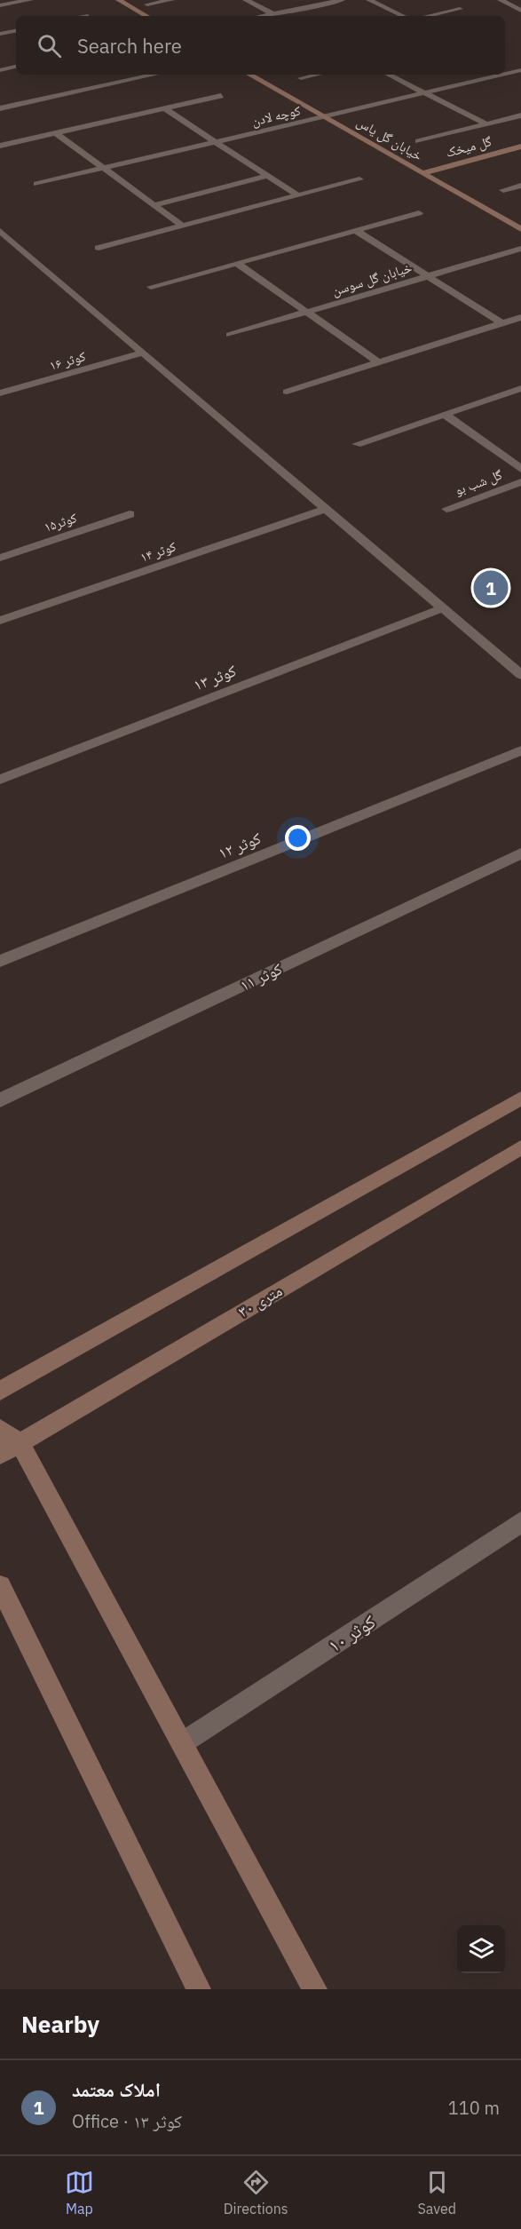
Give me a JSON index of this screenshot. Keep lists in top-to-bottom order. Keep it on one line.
{"streets":{"street":["کوچه لادن","خیابان گل یاس","گل میخک","خیابان گل سوسن","کوثر ۱۶","گل شب بو","کوثر۱۵","کوثر ۱۴","کوثر ۱۳","کوثر ۱۲","کوثر ۱۱","۳۰ متری","کوثر ۱۰"]},"crossings":[["کوچه لادن","خیابان گل یاس"],["خیابان گل یاس","گل میخک"]],"page":{"search":"Search here","pins":"1","heading":"Nearby","list":[{"mark":"1","name":"املاک معتمد","note":"Office · کوثر ۱۳","value":"110 m"}],"nav":["Map","Directions","Saved"]}}
